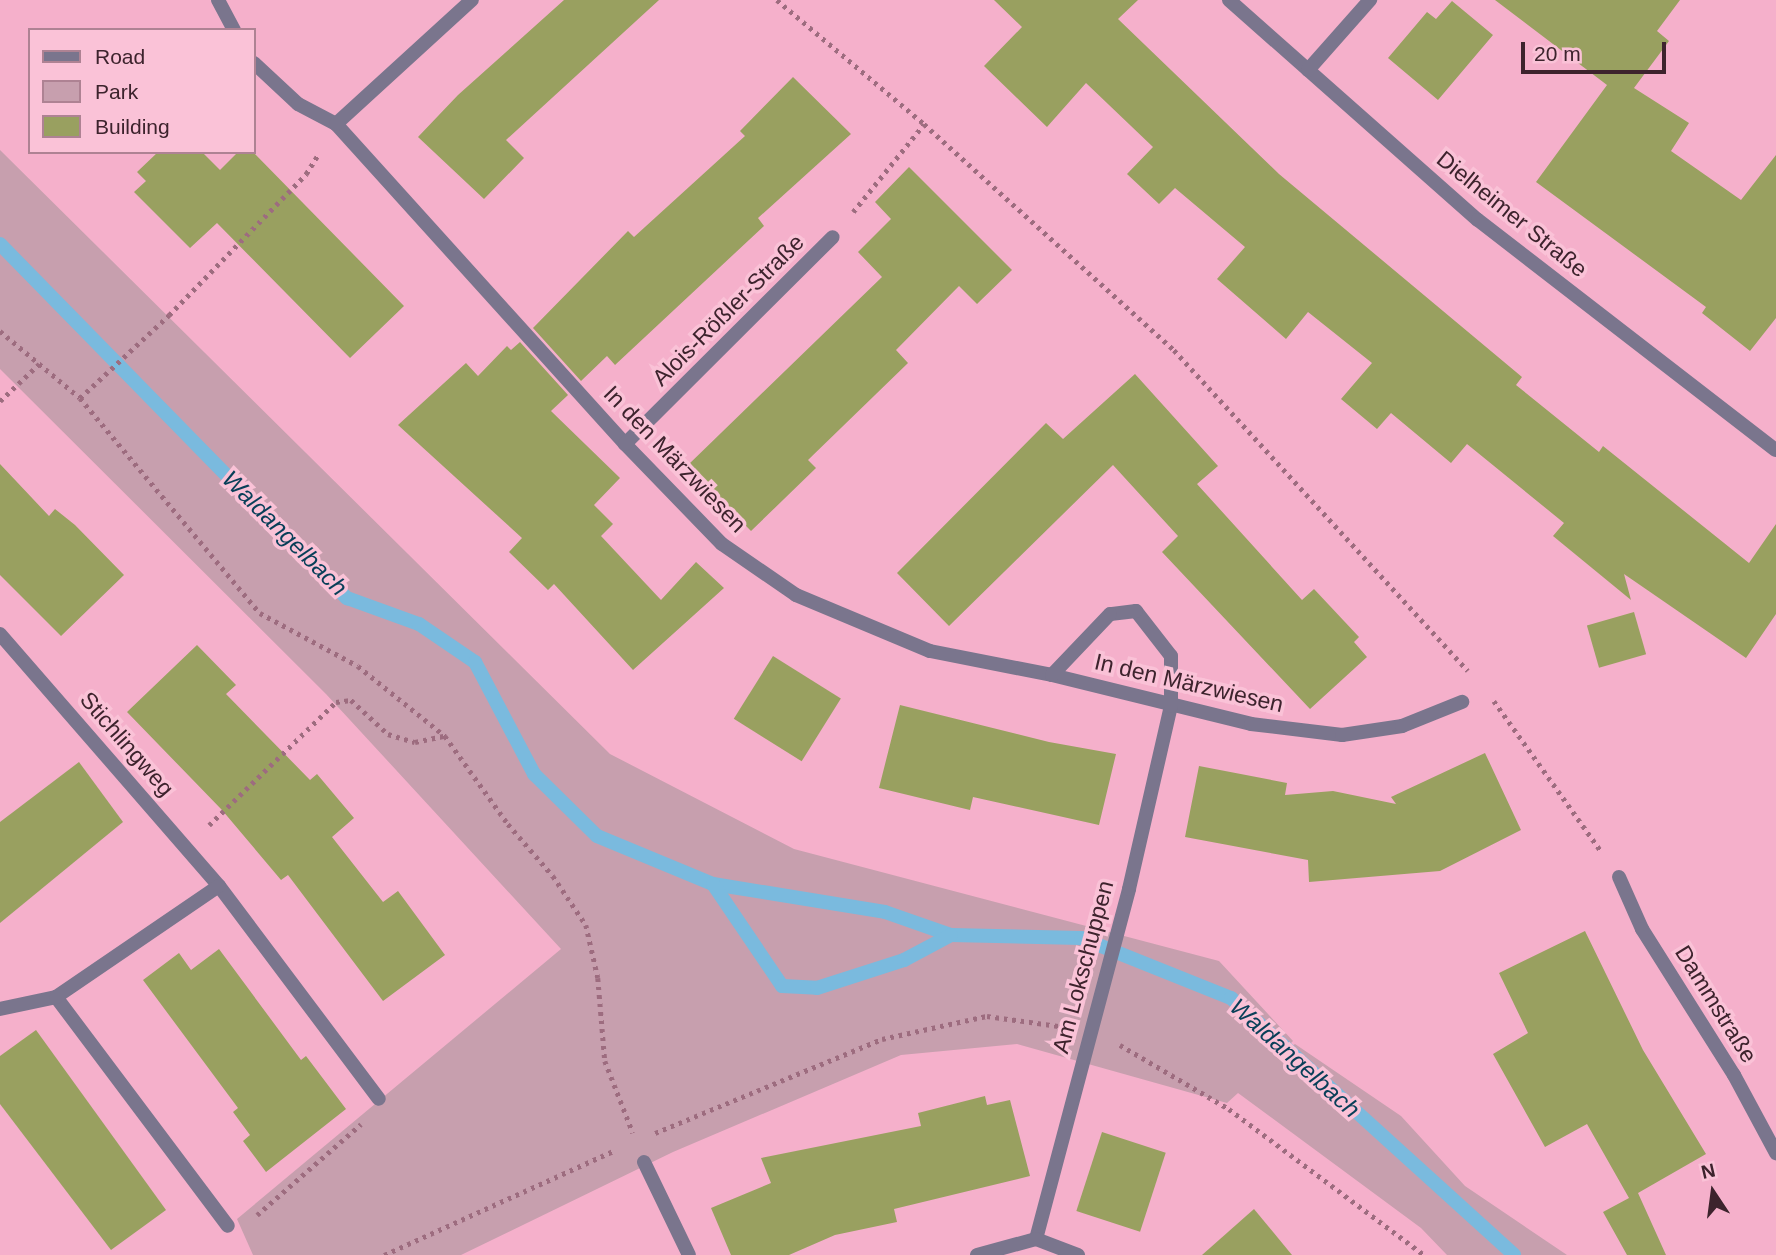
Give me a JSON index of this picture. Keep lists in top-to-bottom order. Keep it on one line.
{"streets":{"street":["Dielheimer Straße","Alois-Rößler-Straße","In den Märzwiesen","Stichlingweg","Am Lokschuppen","Dammstraße"]},"crossings":[["Alois-Rößler-Straße","In den Märzwiesen"],["In den Märzwiesen","Am Lokschuppen"]],"water":["Waldangelbach"],"legend":["Road","Park","Building"],"scale_bar":"20 m","north":"top"}
